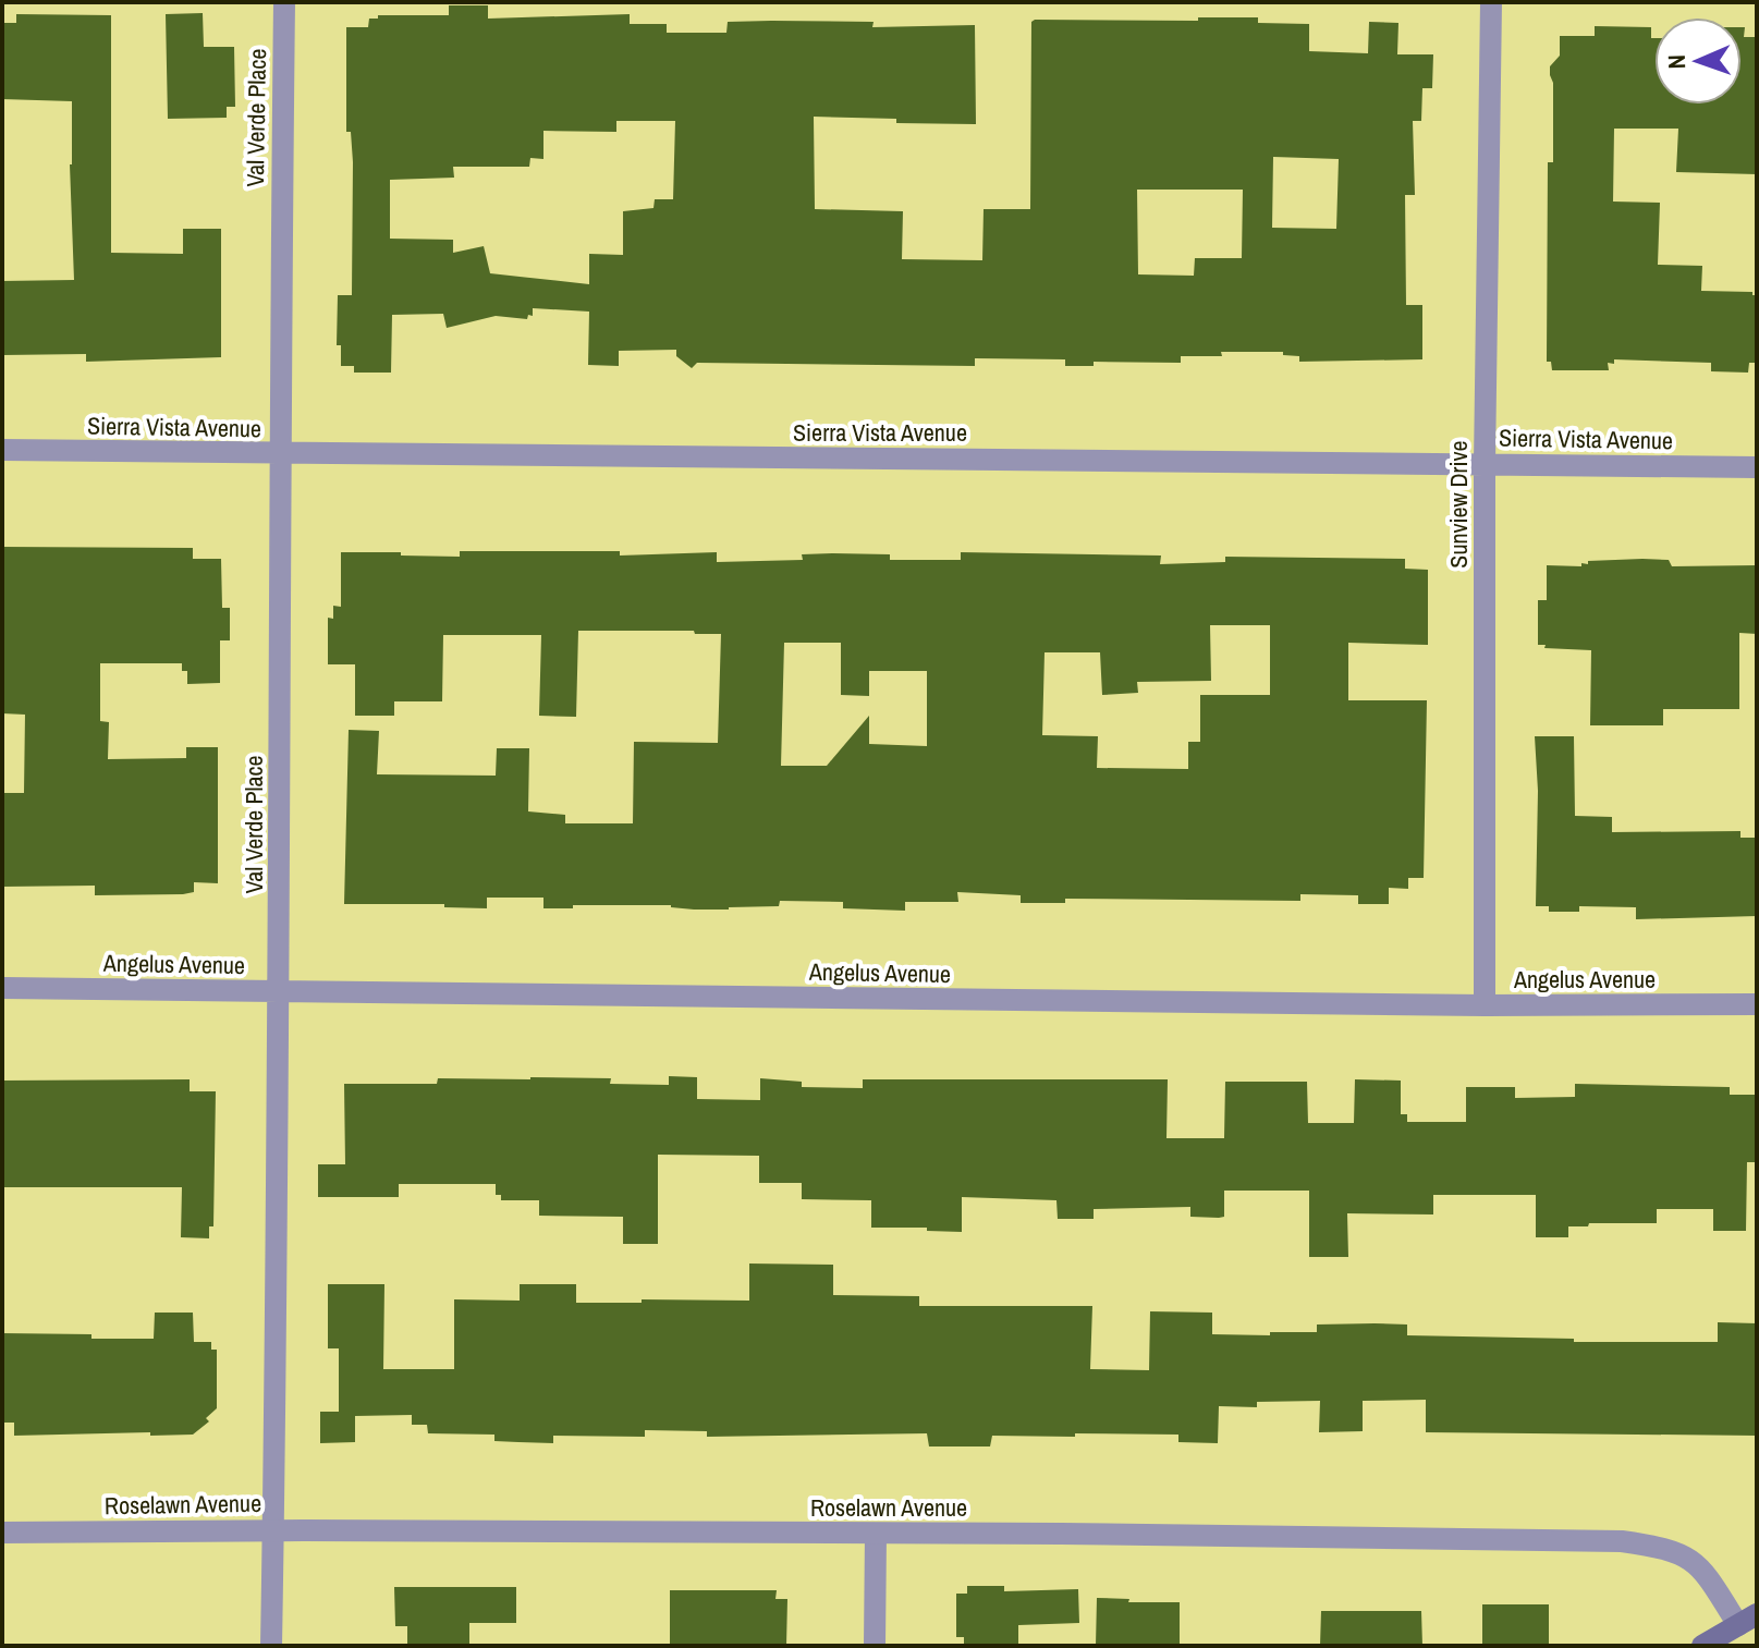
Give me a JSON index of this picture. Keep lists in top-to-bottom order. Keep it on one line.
{"streets":{"street":["Val Verde Place","Sierra Vista Avenue","Sunview Drive","Angelus Avenue","Roselawn Avenue"]},"crossings":[["Val Verde Place","Sierra Vista Avenue"],["Val Verde Place","Angelus Avenue"],["Val Verde Place","Roselawn Avenue"],["Sierra Vista Avenue","Sunview Drive"],["Sunview Drive","Angelus Avenue"]],"north":"left"}
